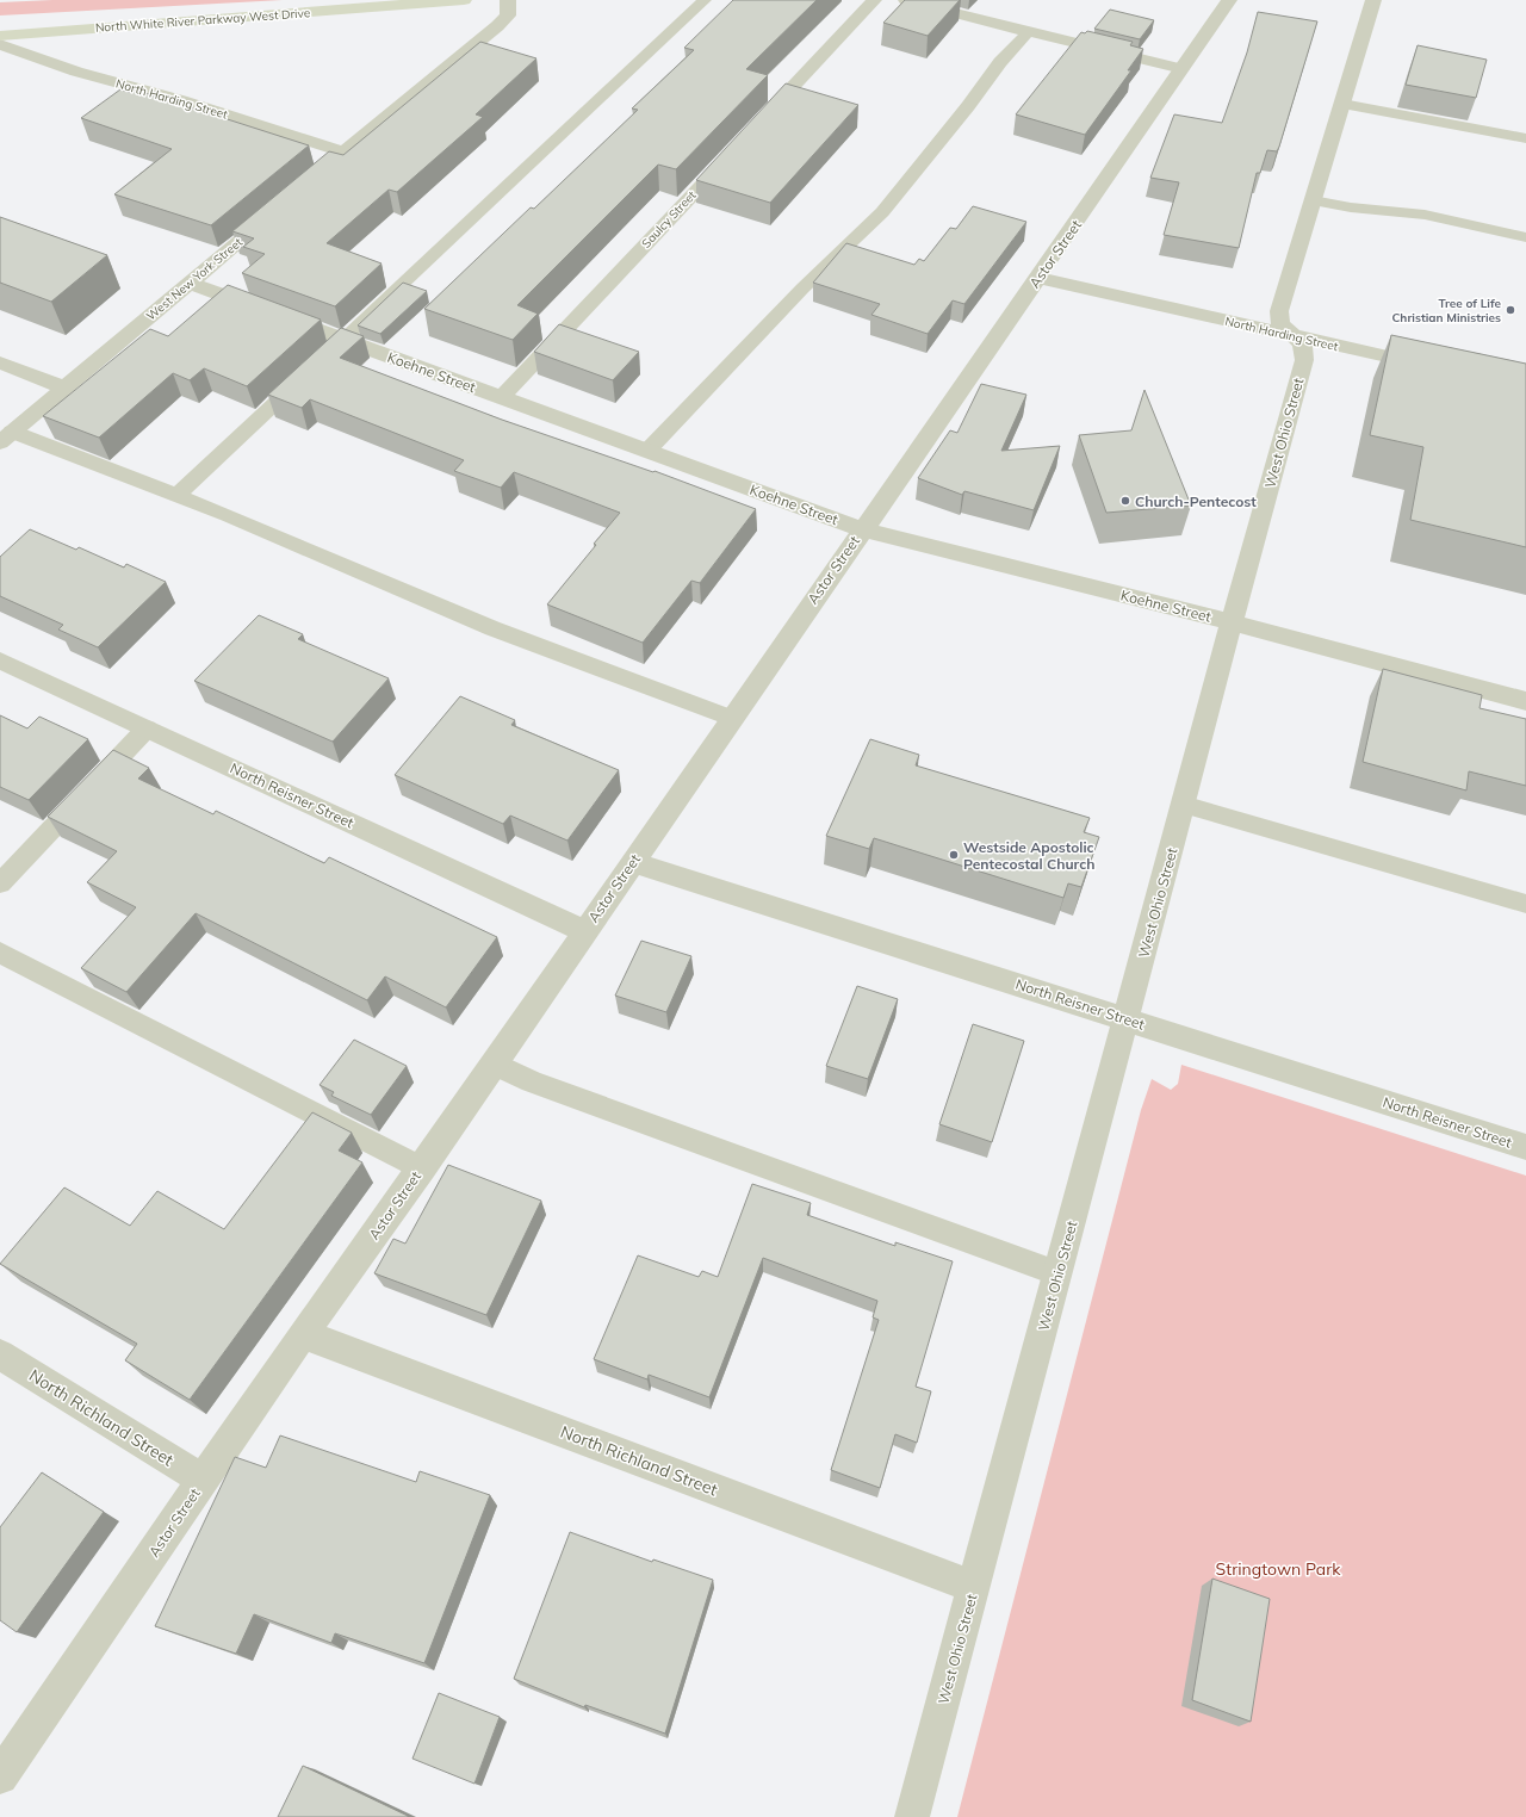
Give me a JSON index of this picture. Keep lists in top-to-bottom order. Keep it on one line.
{"streets":{"main road":["North White River Parkway West Drive"],"street":["North Harding Street","Saulcy Street","Astor Street","West New York Street","Koehne Street","West Ohio Street","North Reisner Street","North Richland Street"]},"crossings":[["North Harding Street","Astor Street"],["North Harding Street","West Ohio Street"],["Saulcy Street","Koehne Street"],["Astor Street","Koehne Street"],["Astor Street","North Reisner Street"],["Astor Street","North Richland Street"],["West New York Street","Koehne Street"],["Koehne Street","West Ohio Street"],["West Ohio Street","North Reisner Street"],["West Ohio Street","North Richland Street"]],"parks":["Stringtown Park"],"places":["Tree of Life Christian Ministries","Church-Pentecost","Westside Apostolic Pentecostal Church"]}
